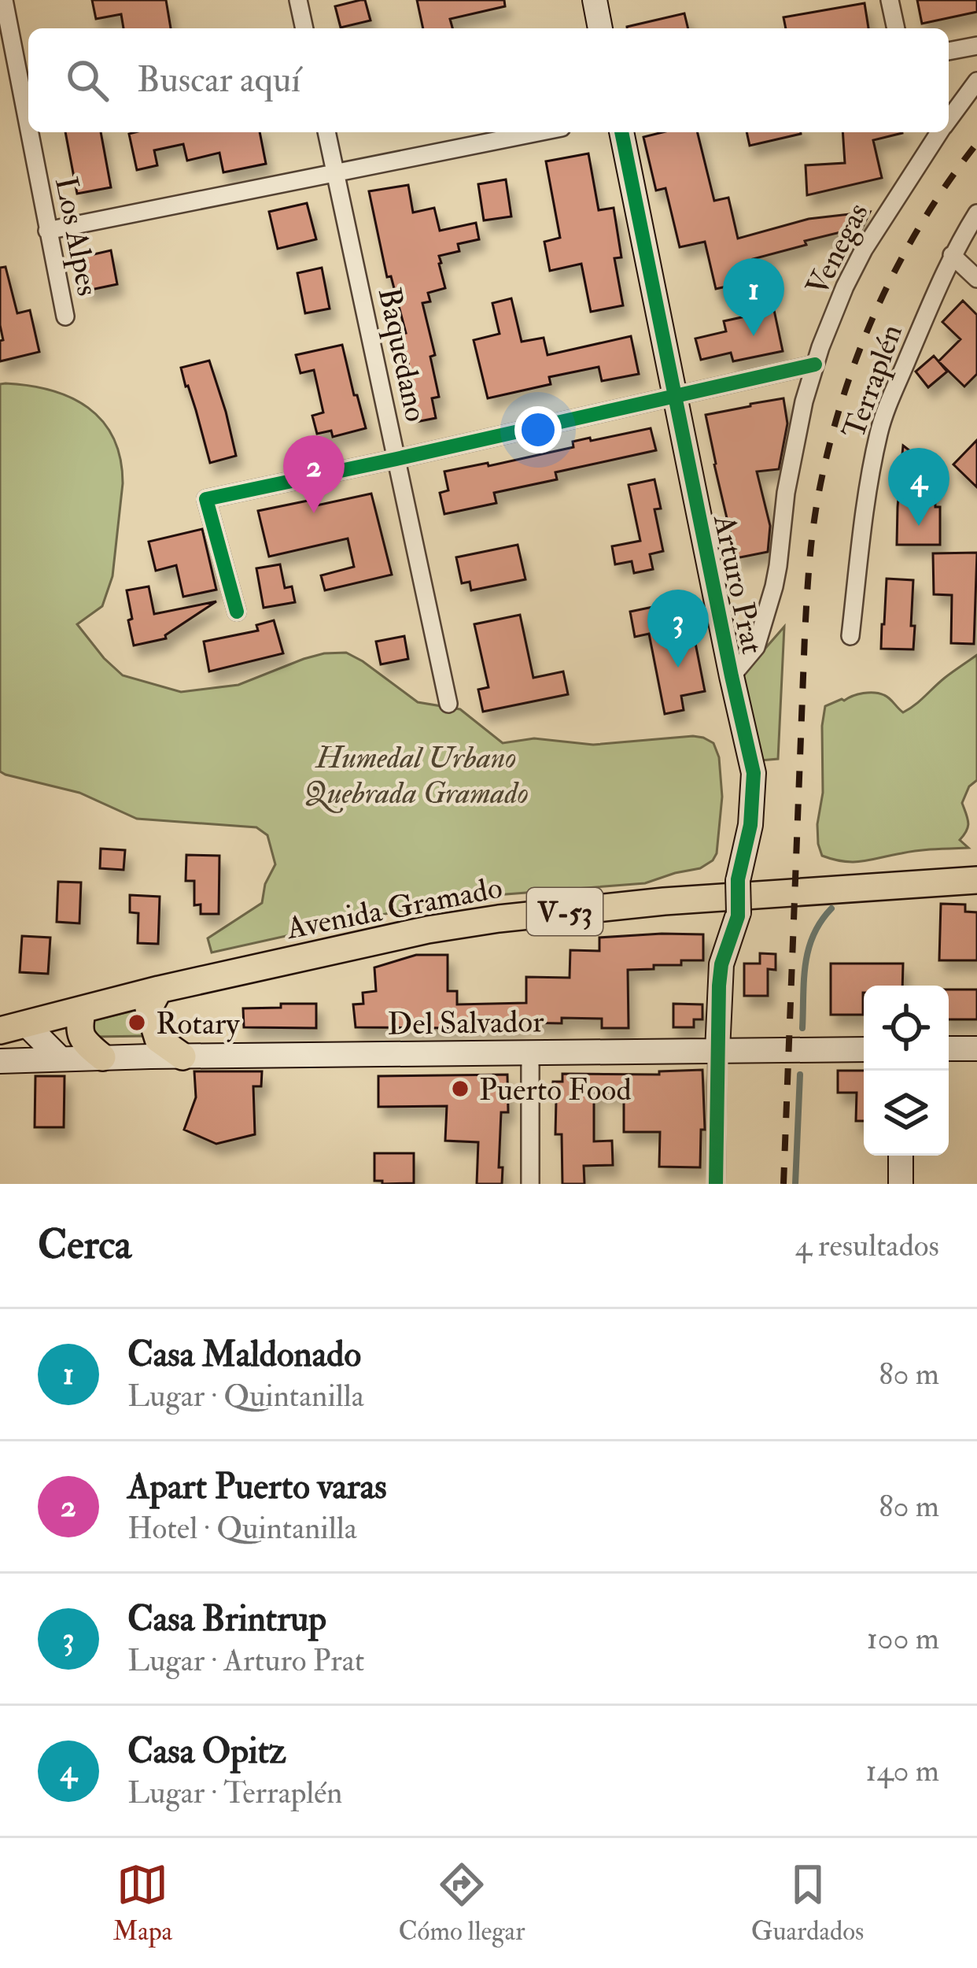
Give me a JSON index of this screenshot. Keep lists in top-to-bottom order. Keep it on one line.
{"streets":{"main road":["Avenida Gramado","V-53"],"street":["Los Alpes","Venegas","Baquedano","Terraplén","Arturo Prat","Del Salvador"]},"crossings":[["Venegas","Arturo Prat"],["Arturo Prat","Del Salvador"]],"parks":["Humedal Urbano Quebrada Gramado"],"places":["Rotary","Puerto Food"],"page":{"search":"Buscar aquí","pins":["1","2","4","3"],"heading":["Cerca","4 resultados"],"list":[{"mark":"1","name":"Casa Maldonado","note":"Lugar · Quintanilla","value":"80 m"},{"mark":"2","name":"Apart Puerto varas","note":"Hotel · Quintanilla","value":"80 m"},{"mark":"3","name":"Casa Brintrup","note":"Lugar · Arturo Prat","value":"100 m"},{"mark":"4","name":"Casa Opitz","note":"Lugar · Terraplén","value":"140 m"}],"nav":["Mapa","Cómo llegar","Guardados"]}}
